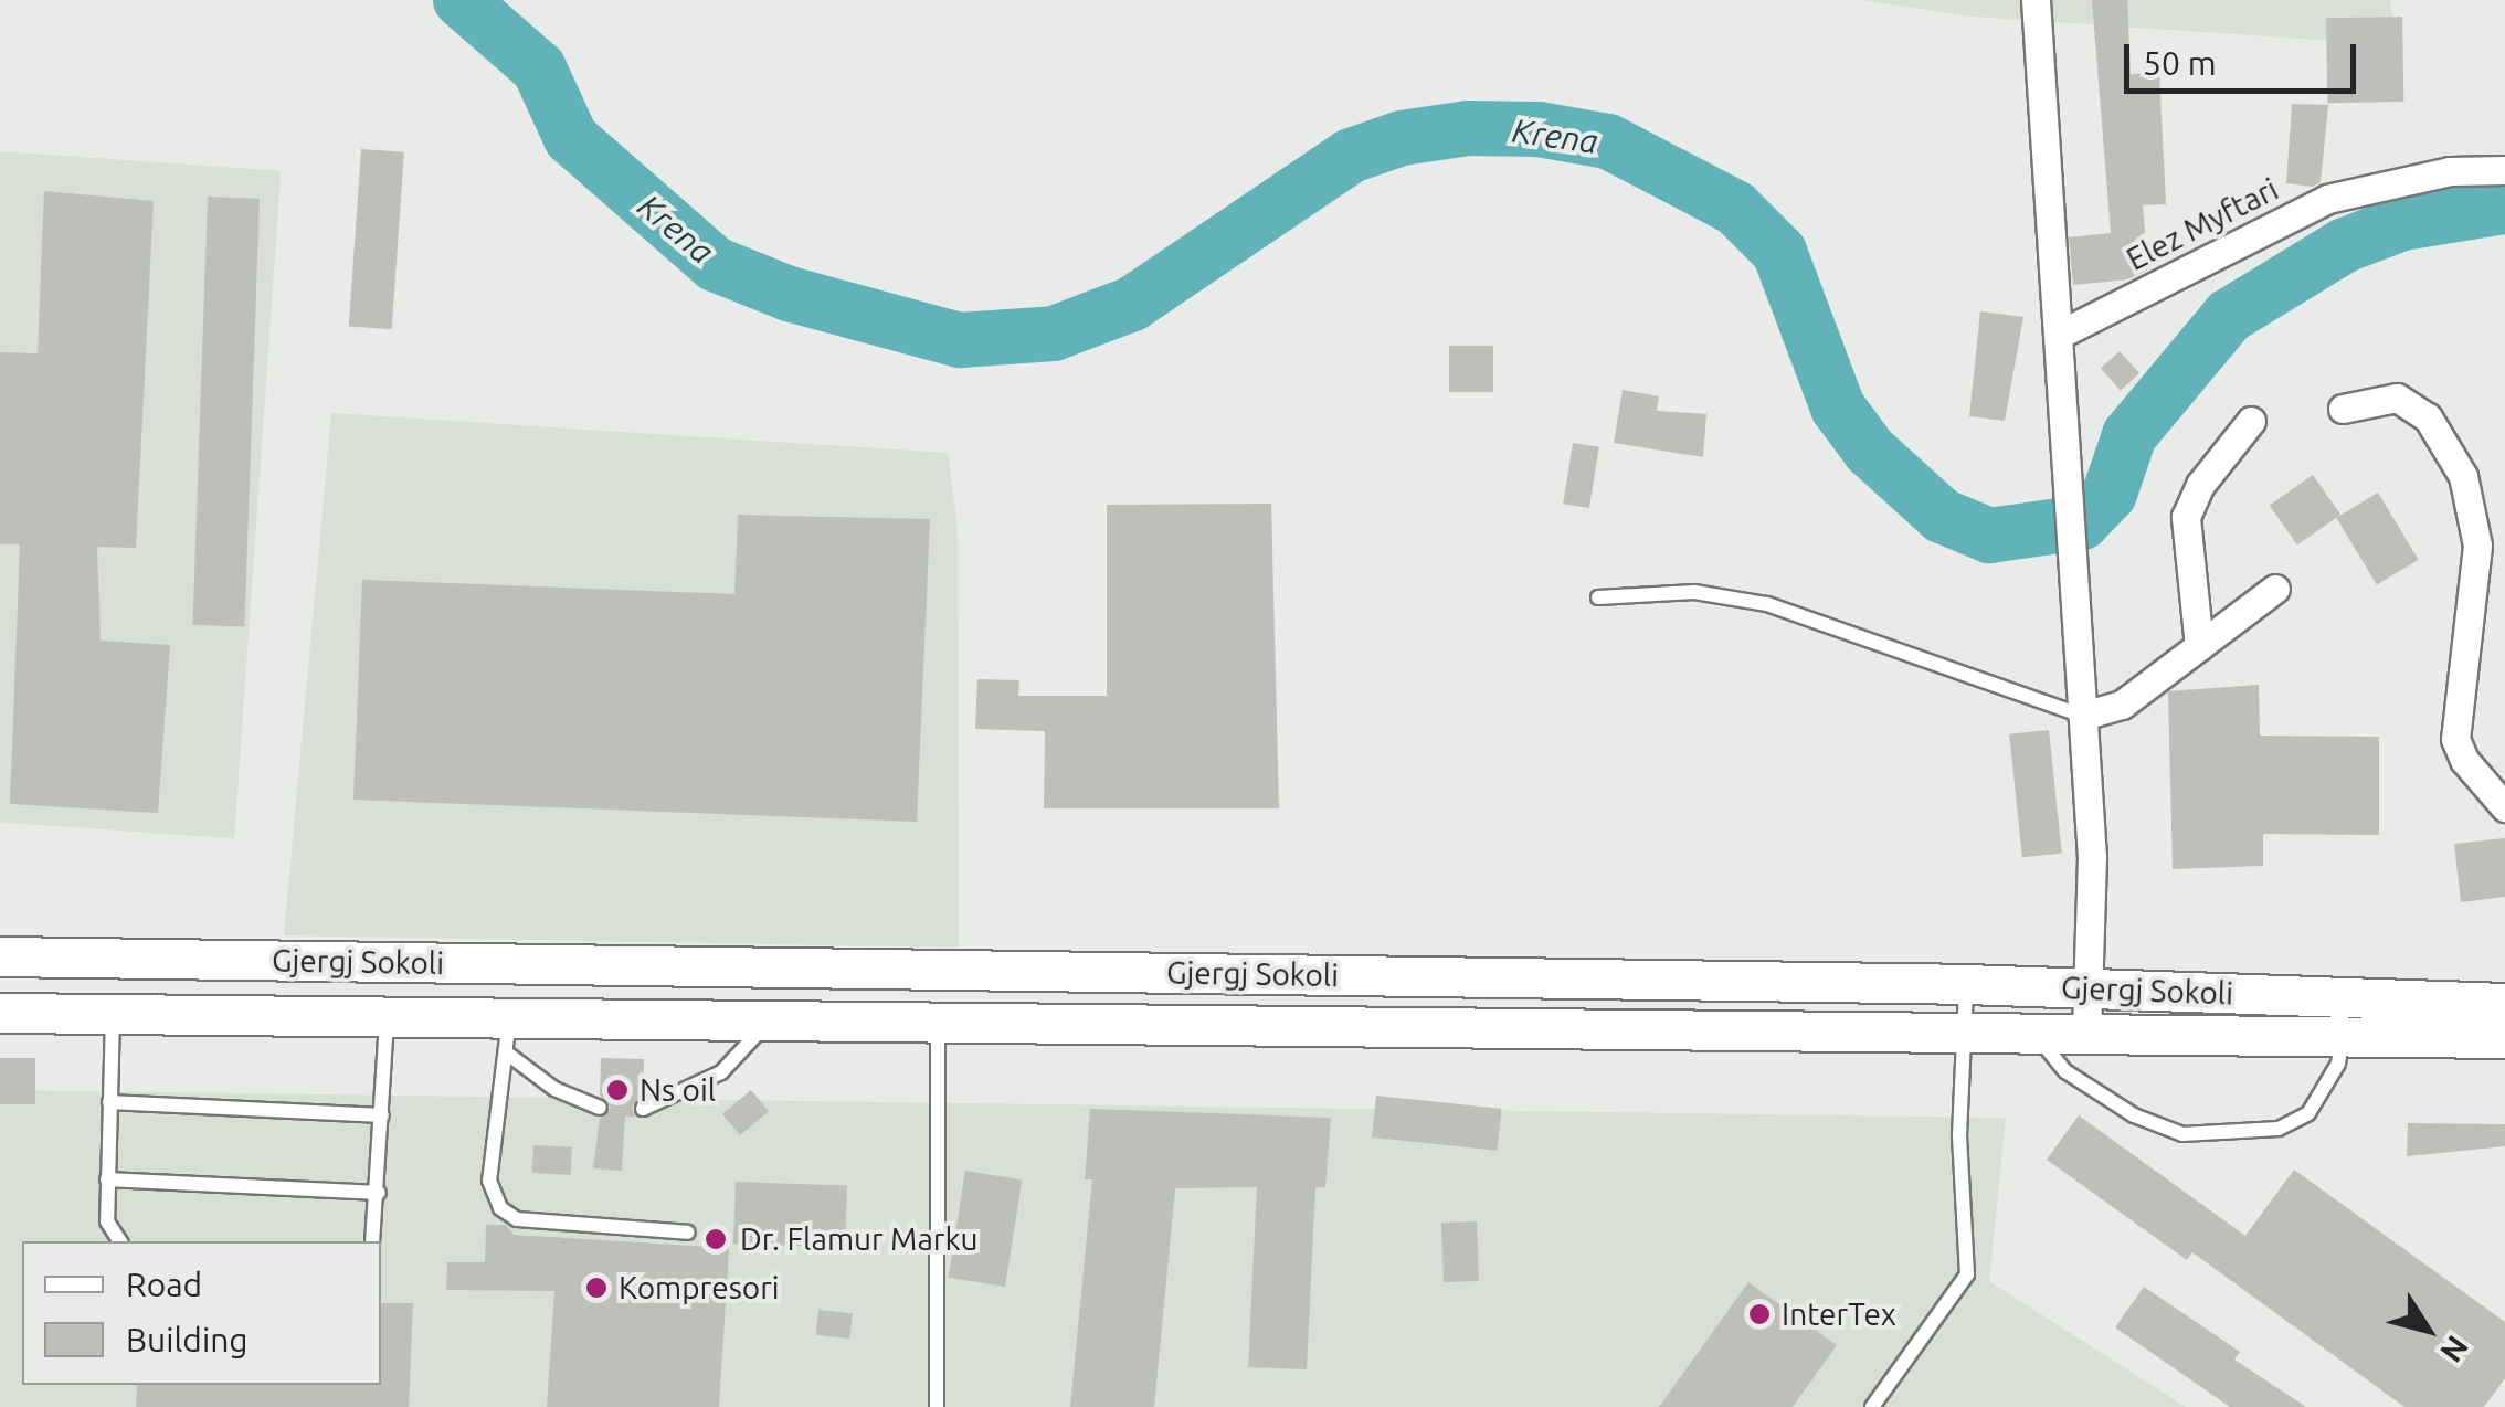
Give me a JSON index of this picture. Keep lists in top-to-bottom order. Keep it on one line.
{"streets":{"main road":["Gjergj Sokoli"],"street":["Elez Myftari"]},"water":["Krena"],"places":["Ns oil","Dr. Flamur Marku","Kompresori","InterTex"],"legend":["Road","Building"],"scale_bar":"50 m","north":"bottom right"}
